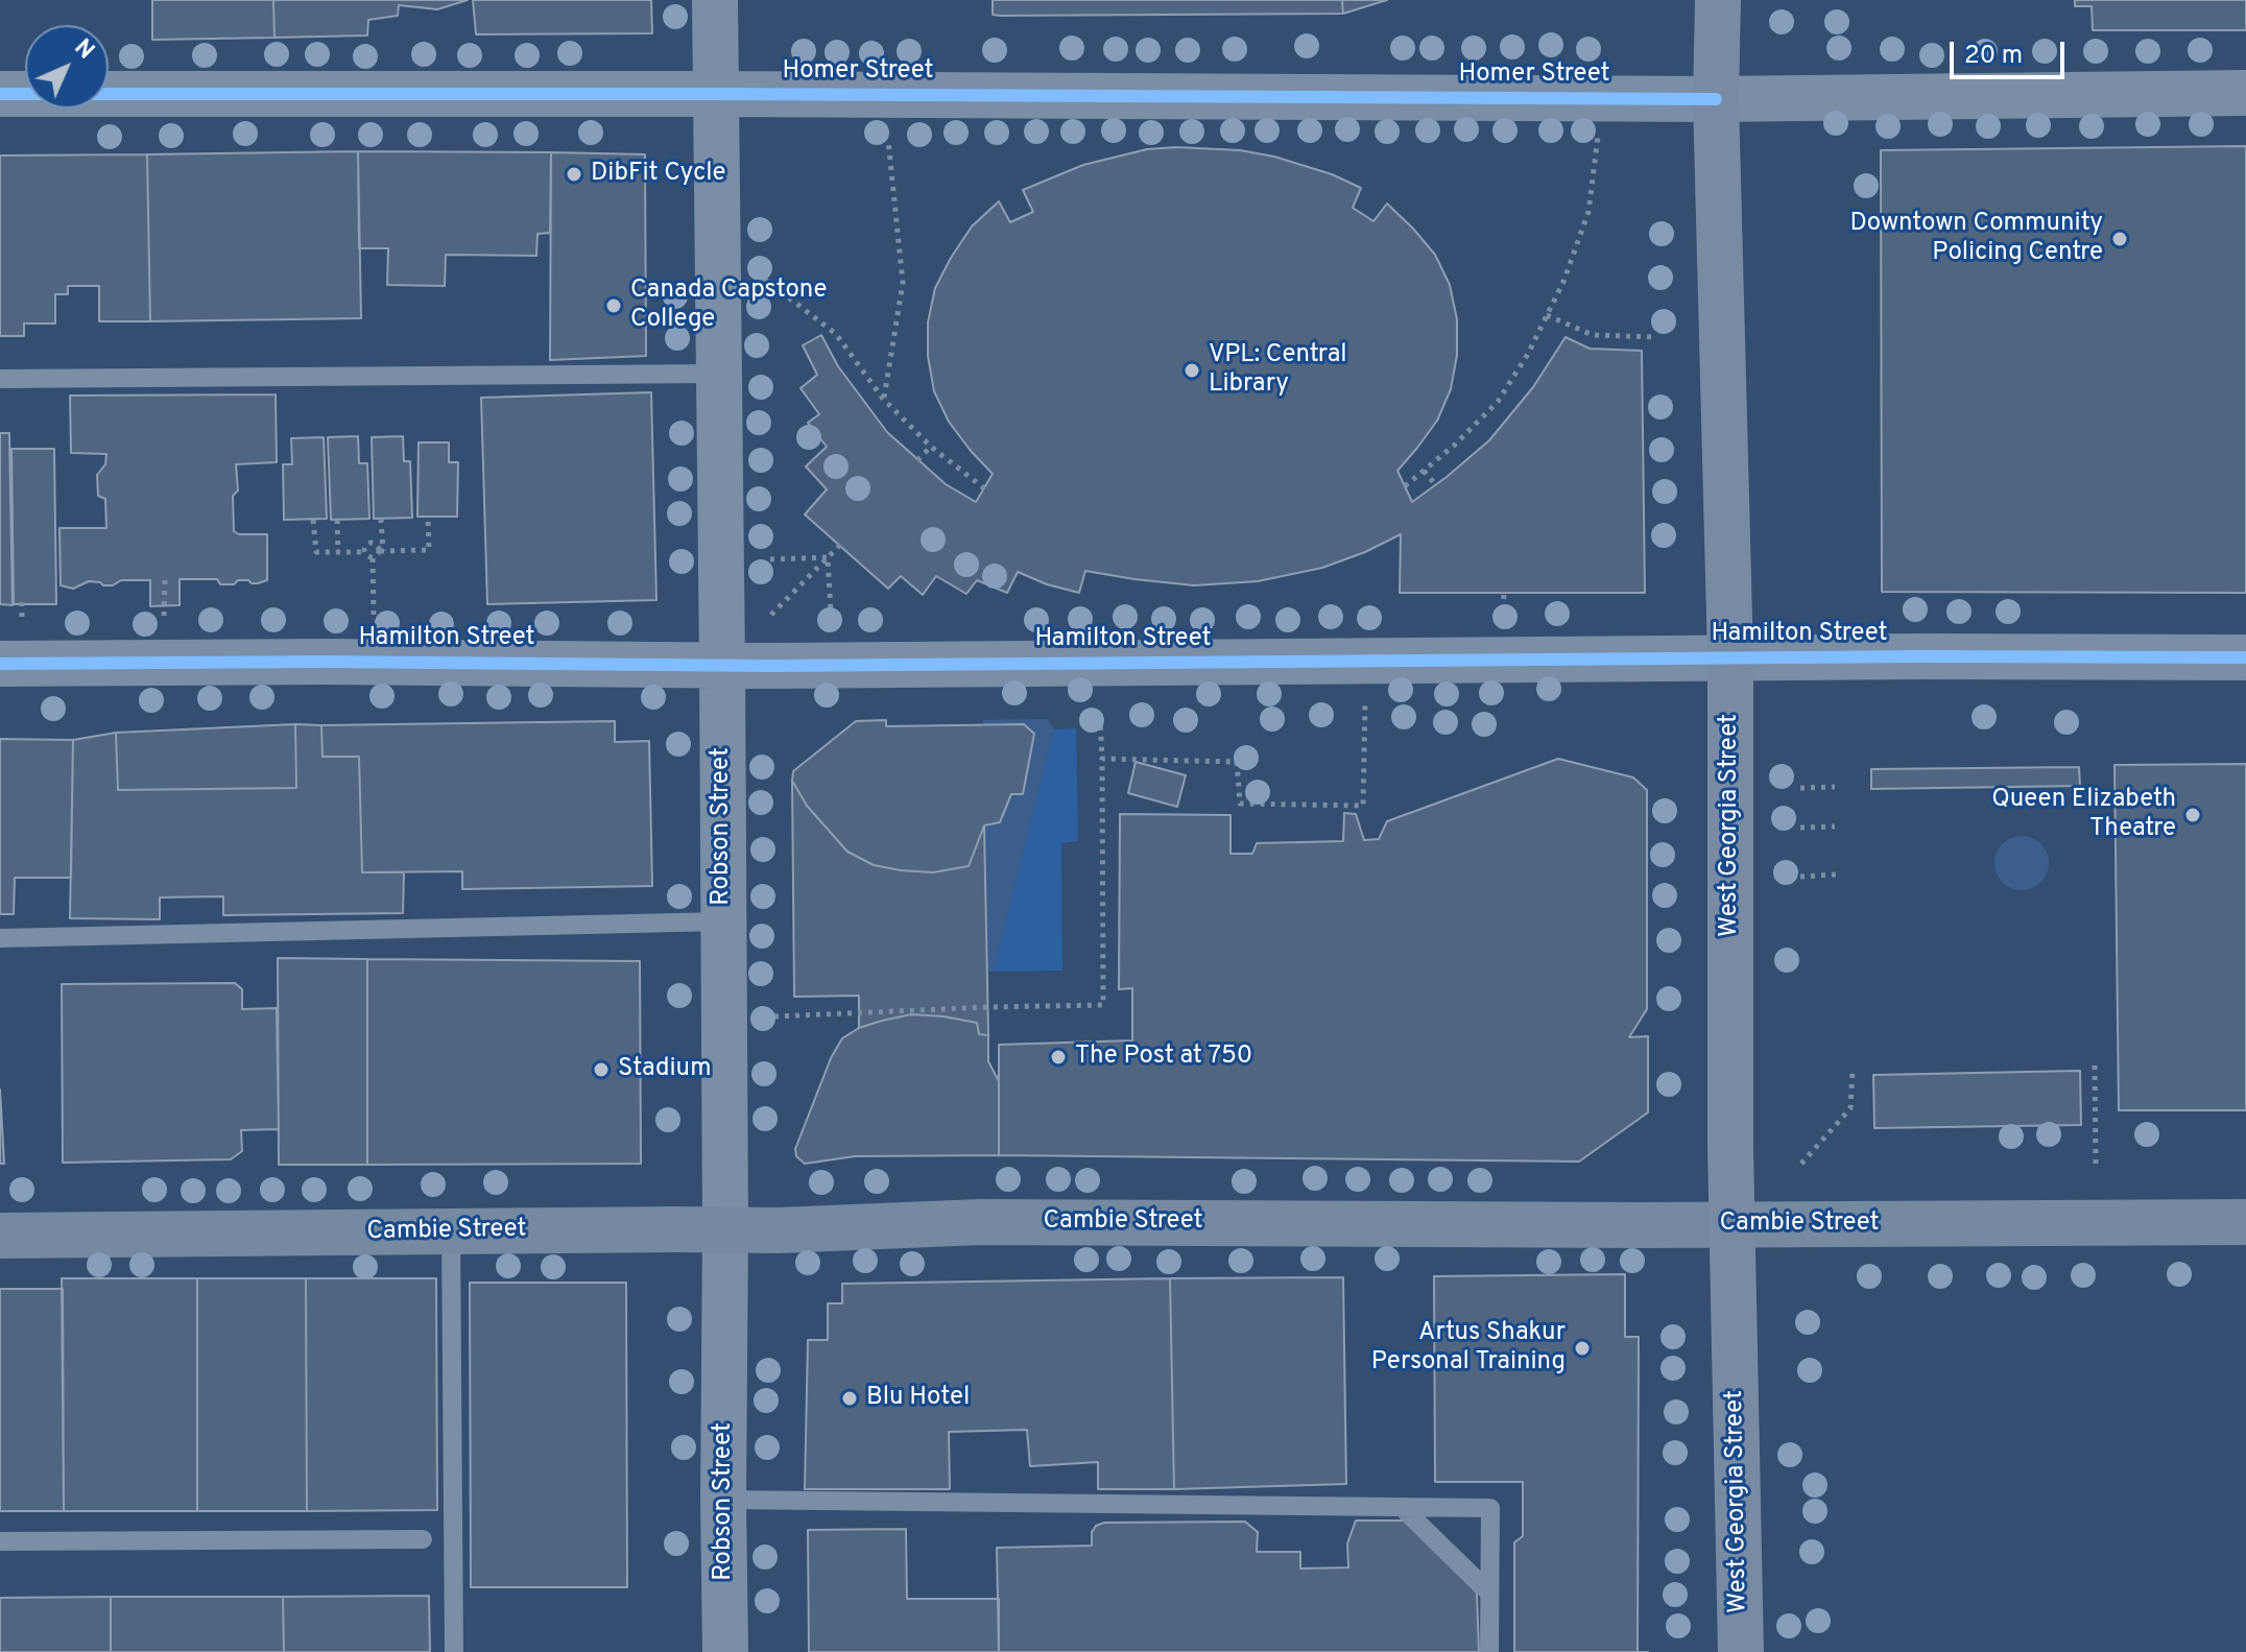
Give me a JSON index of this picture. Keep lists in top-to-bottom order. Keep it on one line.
{"streets":{"main road":["West Georgia Street","Cambie Street"],"street":["Homer Street","Hamilton Street","Robson Street"]},"crossings":[["Homer Street","West Georgia Street"],["Homer Street","Robson Street"],["Hamilton Street","West Georgia Street"],["Hamilton Street","Robson Street"],["West Georgia Street","Cambie Street"],["Robson Street","Cambie Street"]],"places":["DibFit Cycle","Downtown Community Policing Centre","Canada Capstone College","VPL: Central Library","Queen Elizabeth Theatre","The Post at 750","Stadium","Artus Shakur Personal Training","Blu Hotel"],"scale_bar":"20 m","north":"top right"}
